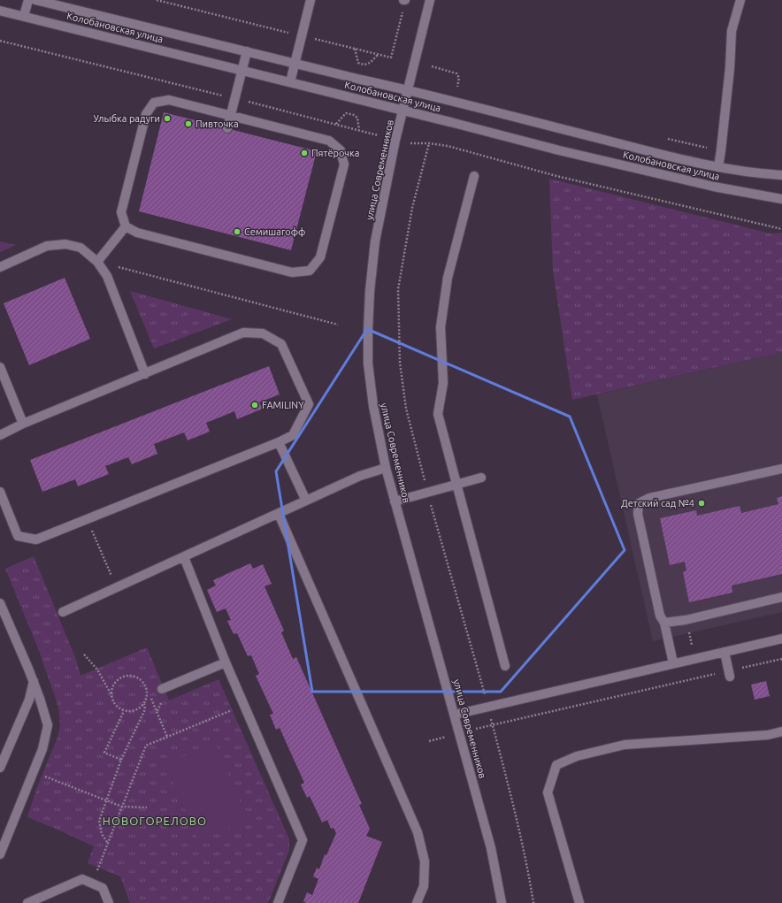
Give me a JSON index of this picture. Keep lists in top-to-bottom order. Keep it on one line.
{"streets":{"street":["Колобановская улица","улица Современников"]},"crossings":[["Колобановская улица","улица Современников"]],"districts":["НОВОГОРЕЛОВО"],"places":["Улыбка радуги","Пивточка","Пятёрочка","Семишагофф","FAMILINY","Детский сад №4"]}
